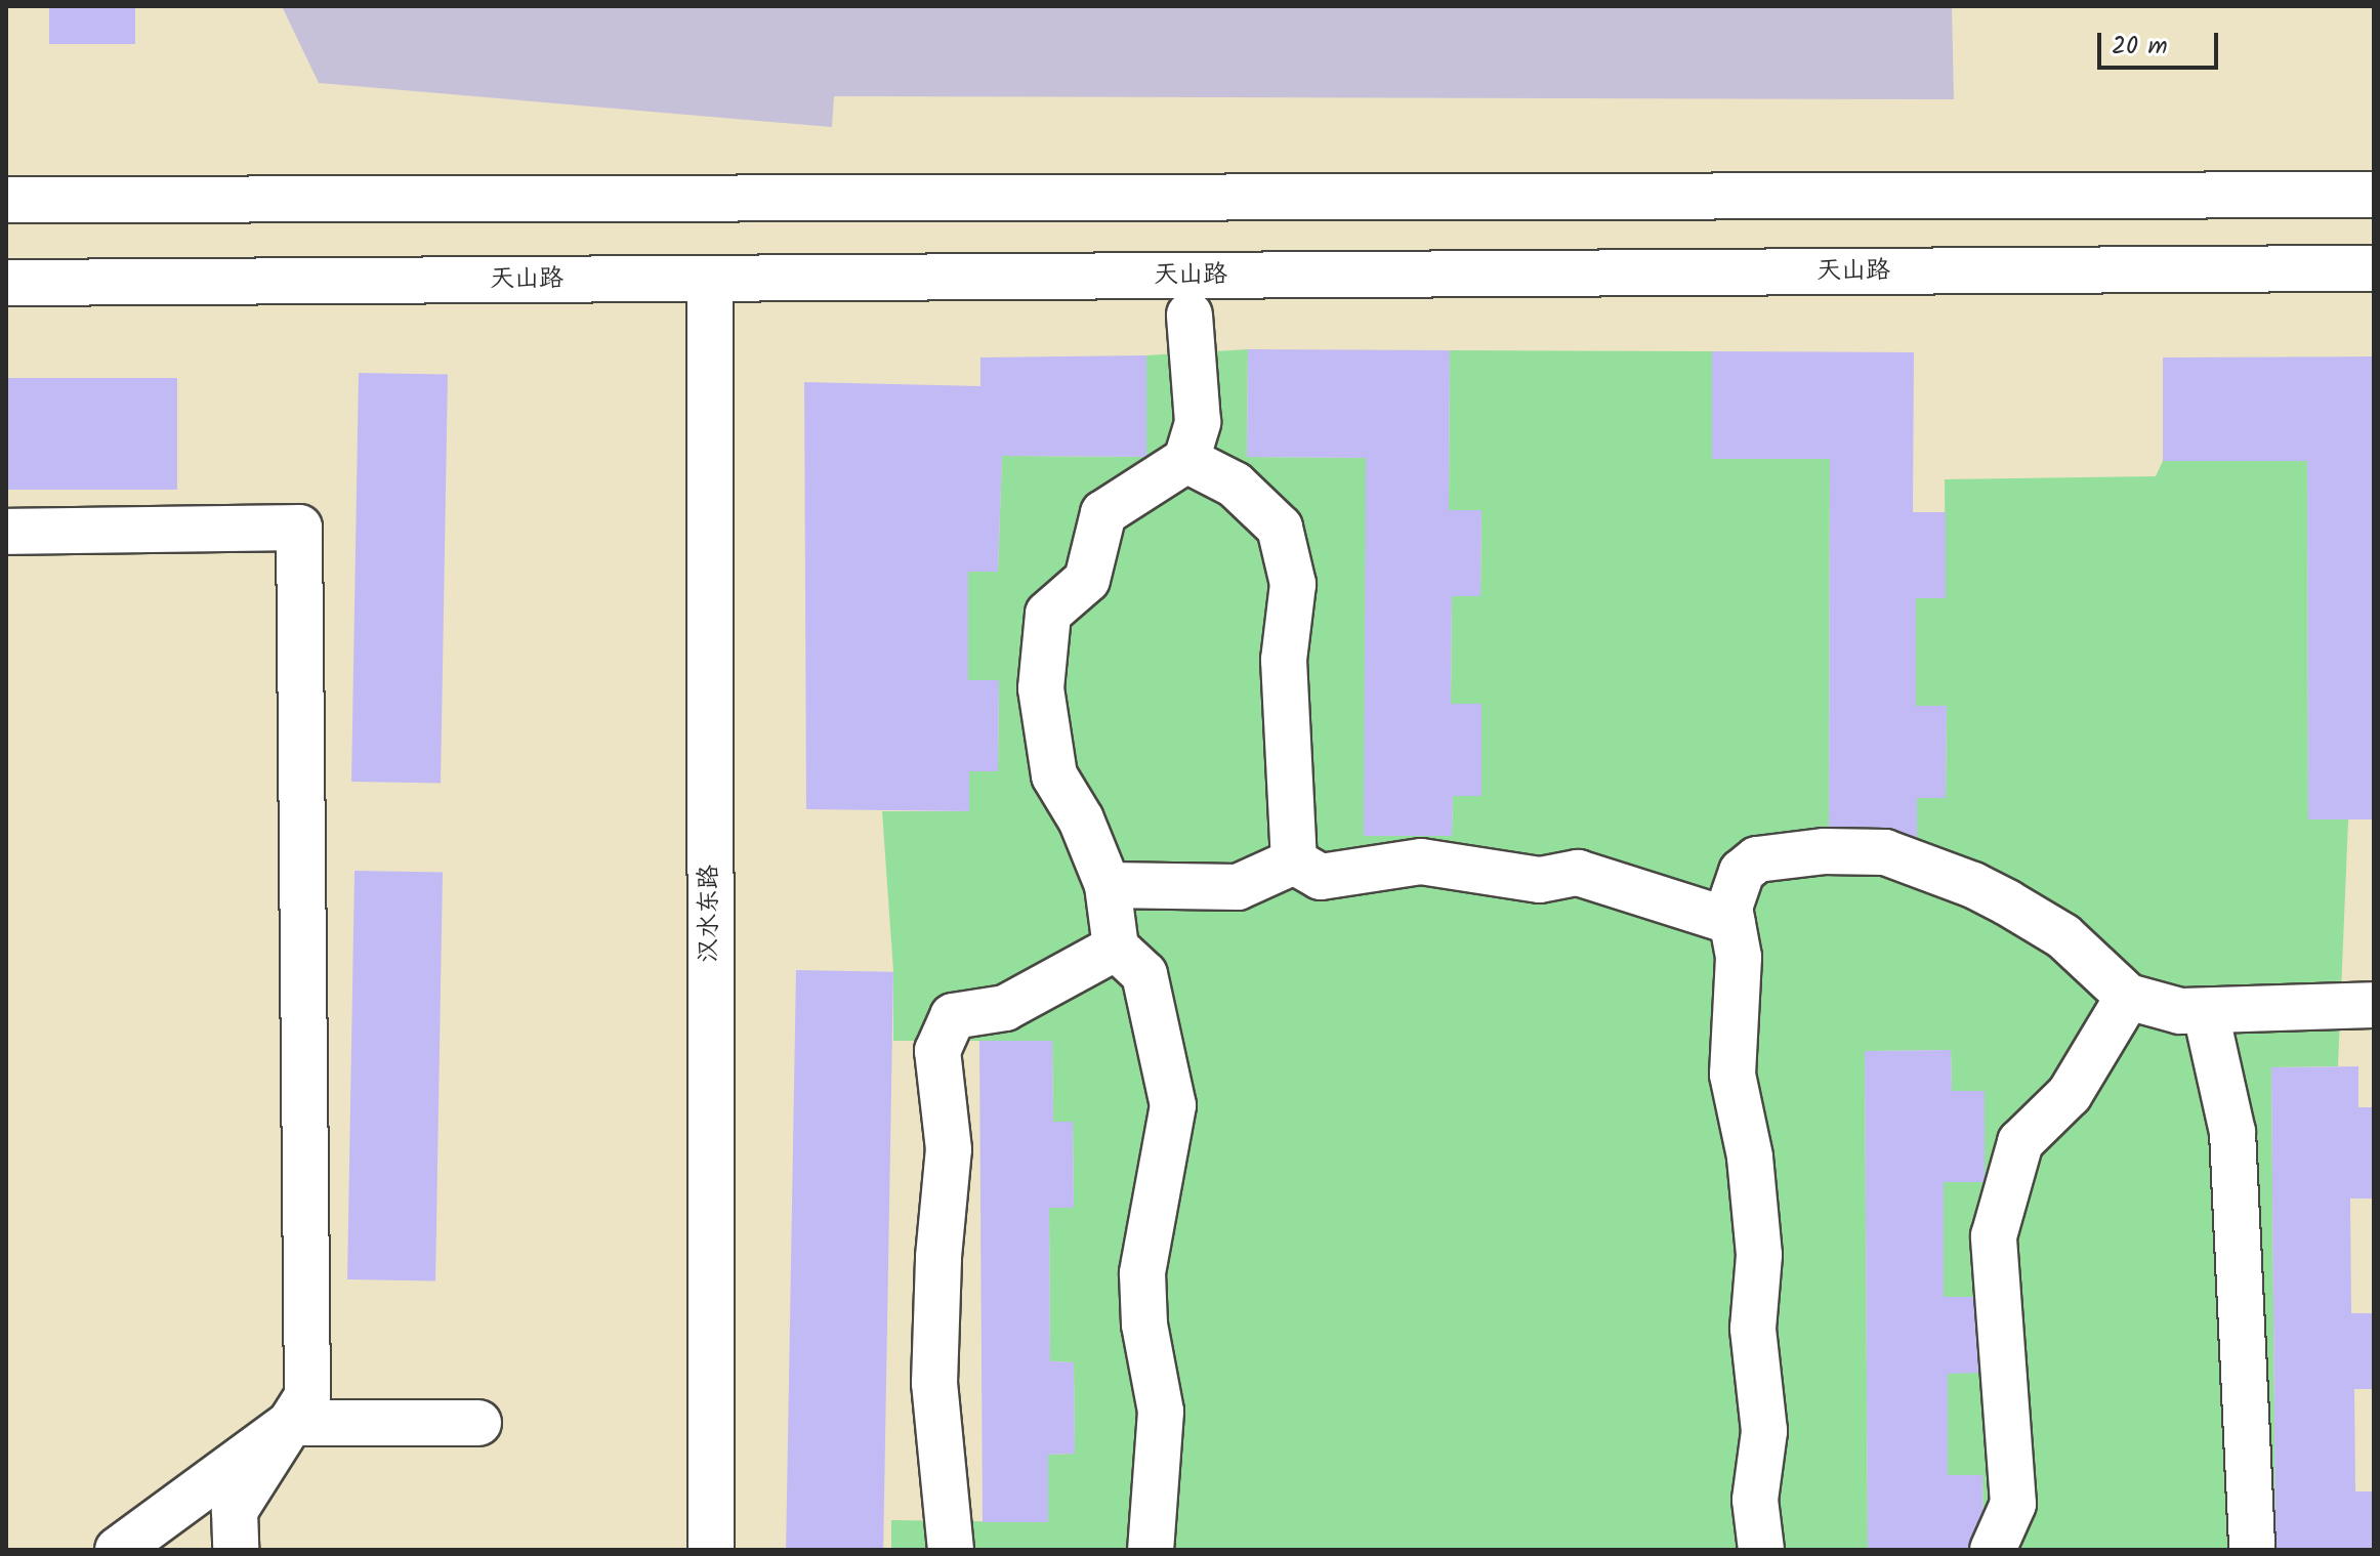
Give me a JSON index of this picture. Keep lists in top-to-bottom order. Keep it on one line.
{"streets":{"street":["天山路","汉水东路"]},"crossings":[["天山路","汉水东路"]],"scale_bar":"20 m"}
